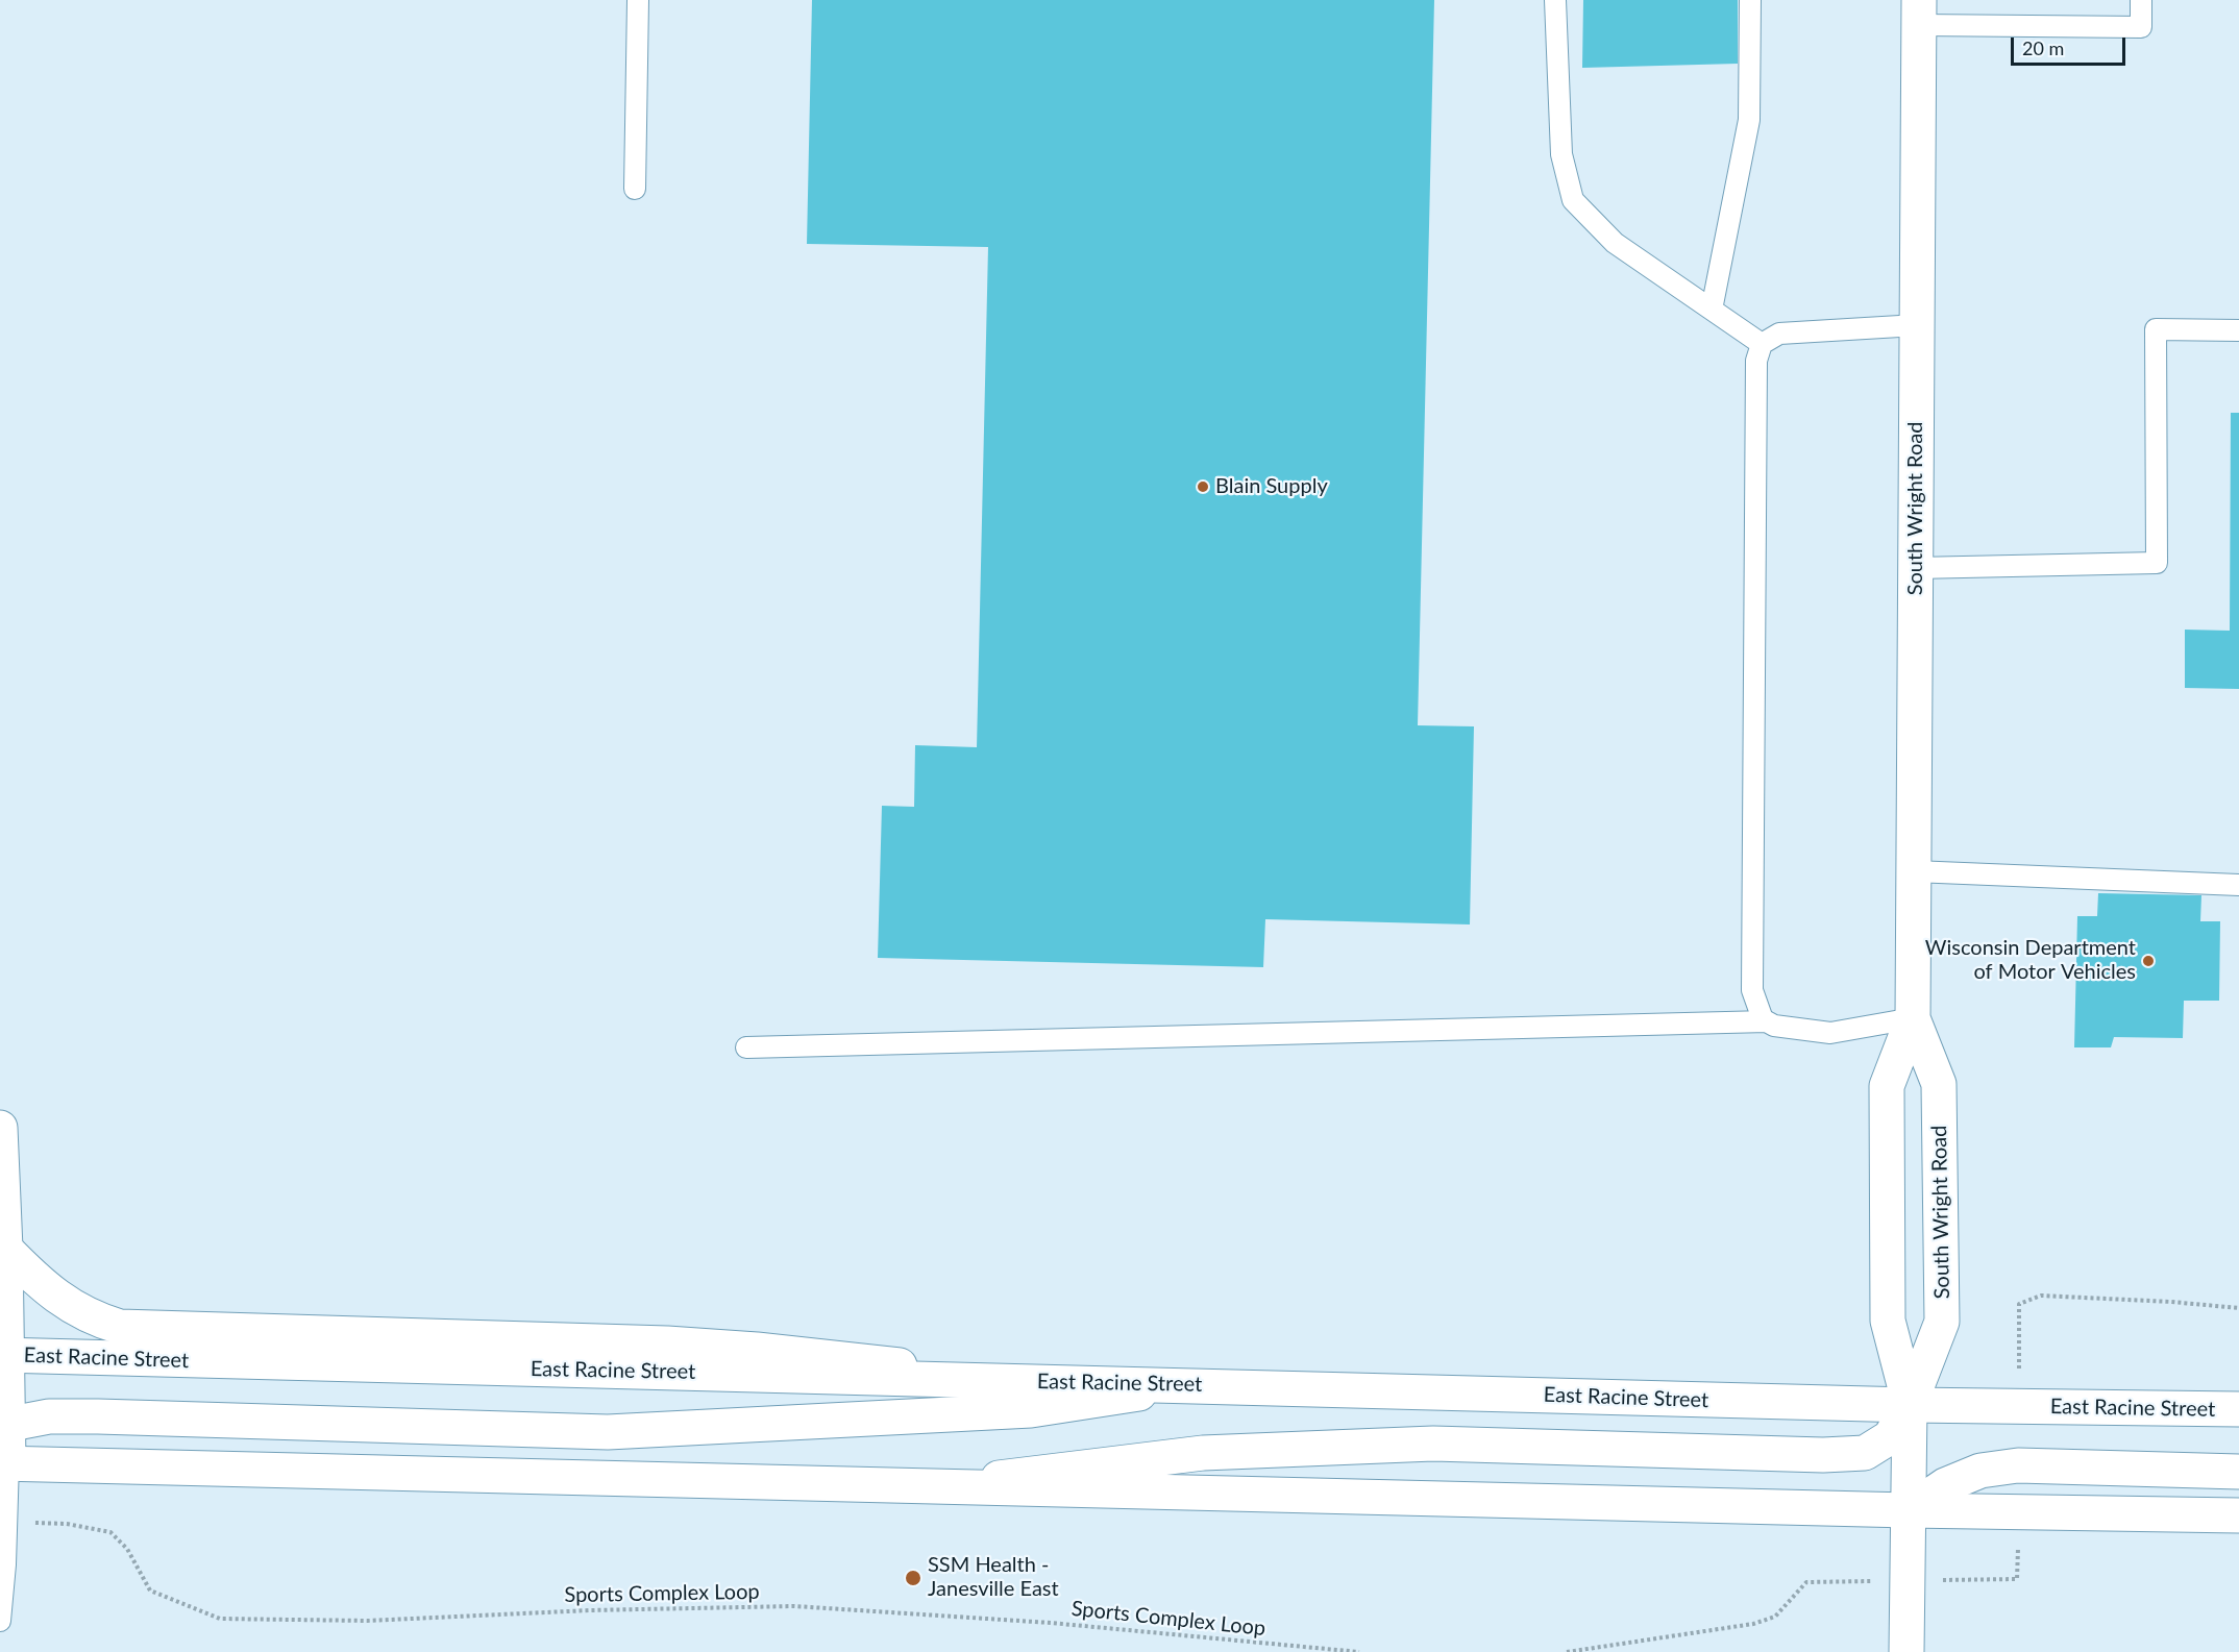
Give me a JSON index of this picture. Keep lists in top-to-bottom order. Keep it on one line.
{"streets":{"main road":["South Wright Road","East Racine Street"],"path":["Sports Complex Loop"]},"crossings":[["South Wright Road","East Racine Street"]],"places":["Blain Supply","Wisconsin Department of Motor Vehicles","SSM Health - Janesville East"],"scale_bar":"20 m"}
